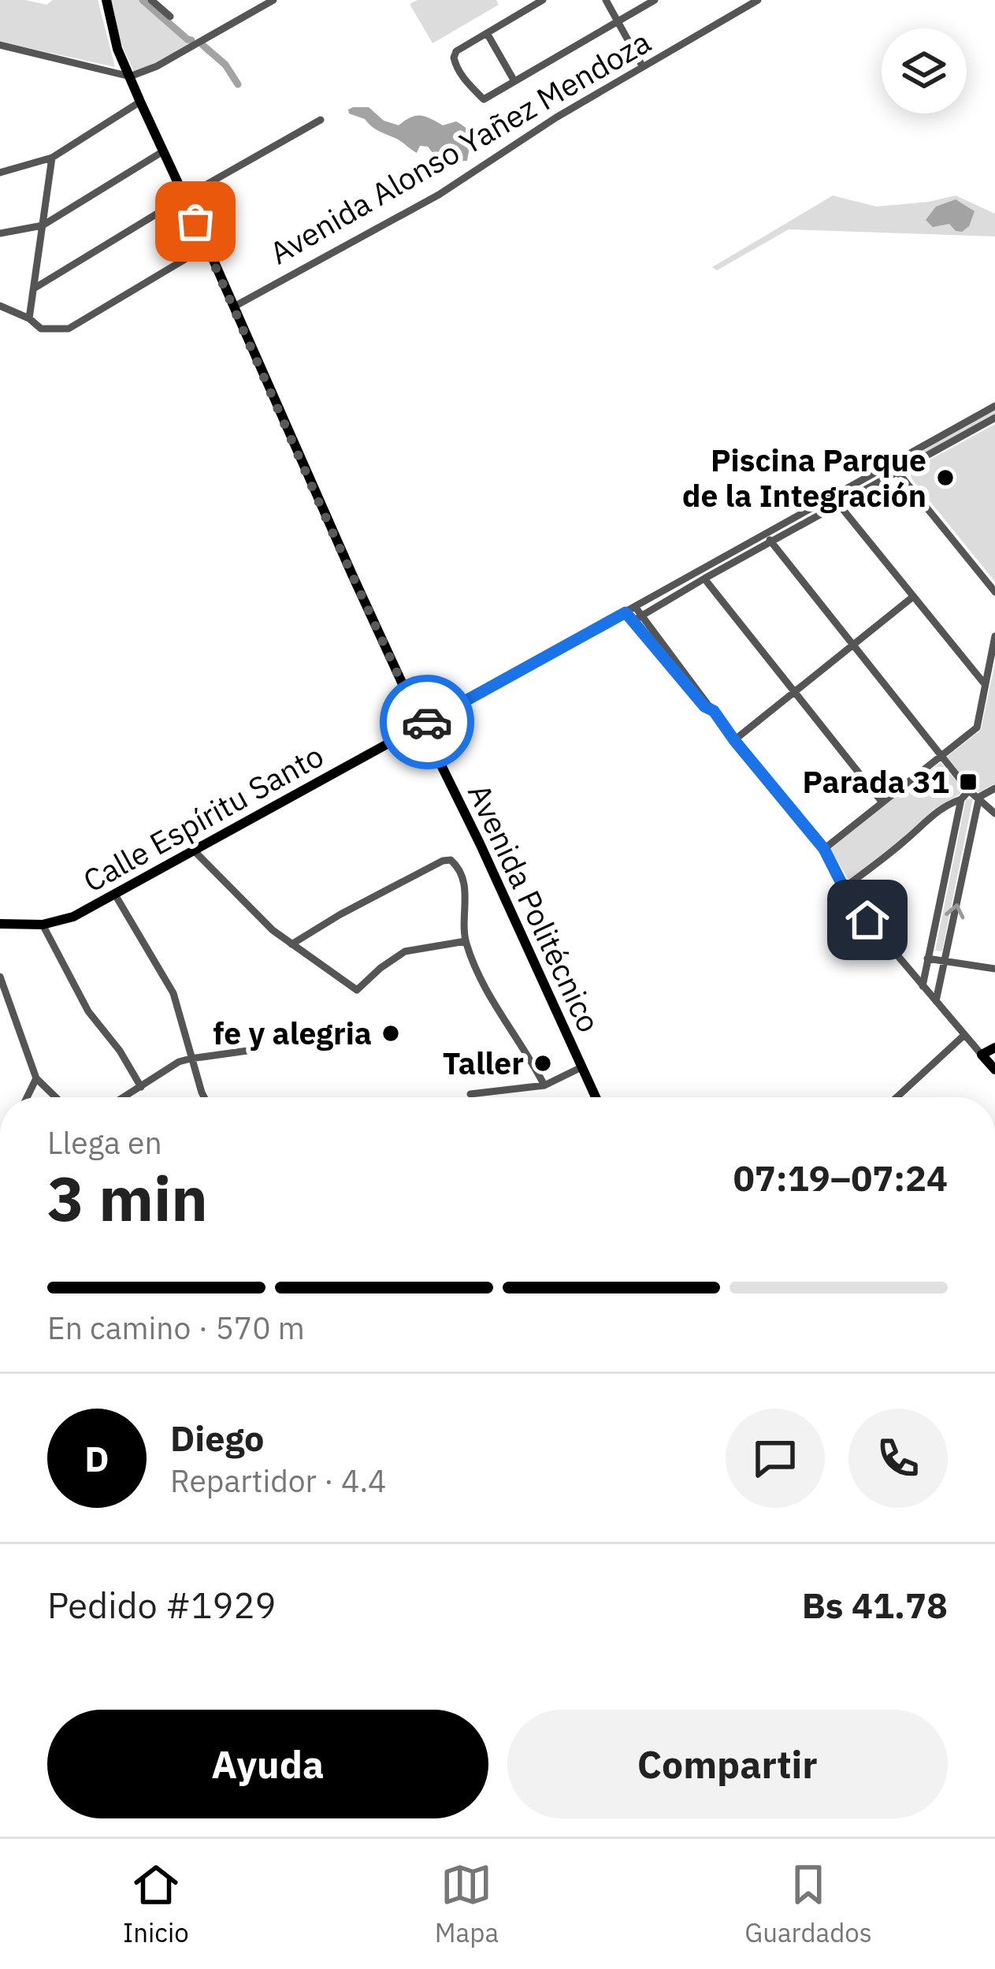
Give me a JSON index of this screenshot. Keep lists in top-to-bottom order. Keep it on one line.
{"streets":{"main road":["Calle Espíritu Santo","Avenida Politécnico"],"street":["Avenida Alonso Yañez Mendoza"]},"crossings":[["Avenida Alonso Yañez Mendoza","Avenida Politécnico"],["Calle Espíritu Santo","Avenida Politécnico"]],"places":{"other":["Piscina Parque de la Integración","fe y alegria","Taller"],"transit":["Parada 31"]},"page":{"heading":["3 min","Llega en","07:19–07:24"],"panel":["Diego","Repartidor · 4.4","Pedido #1929","Bs 41.78"],"bar":"En camino · 570 m","round":"D","buttons":["Ayuda","Compartir"],"tabs":["Inicio","Mapa","Guardados"]}}
